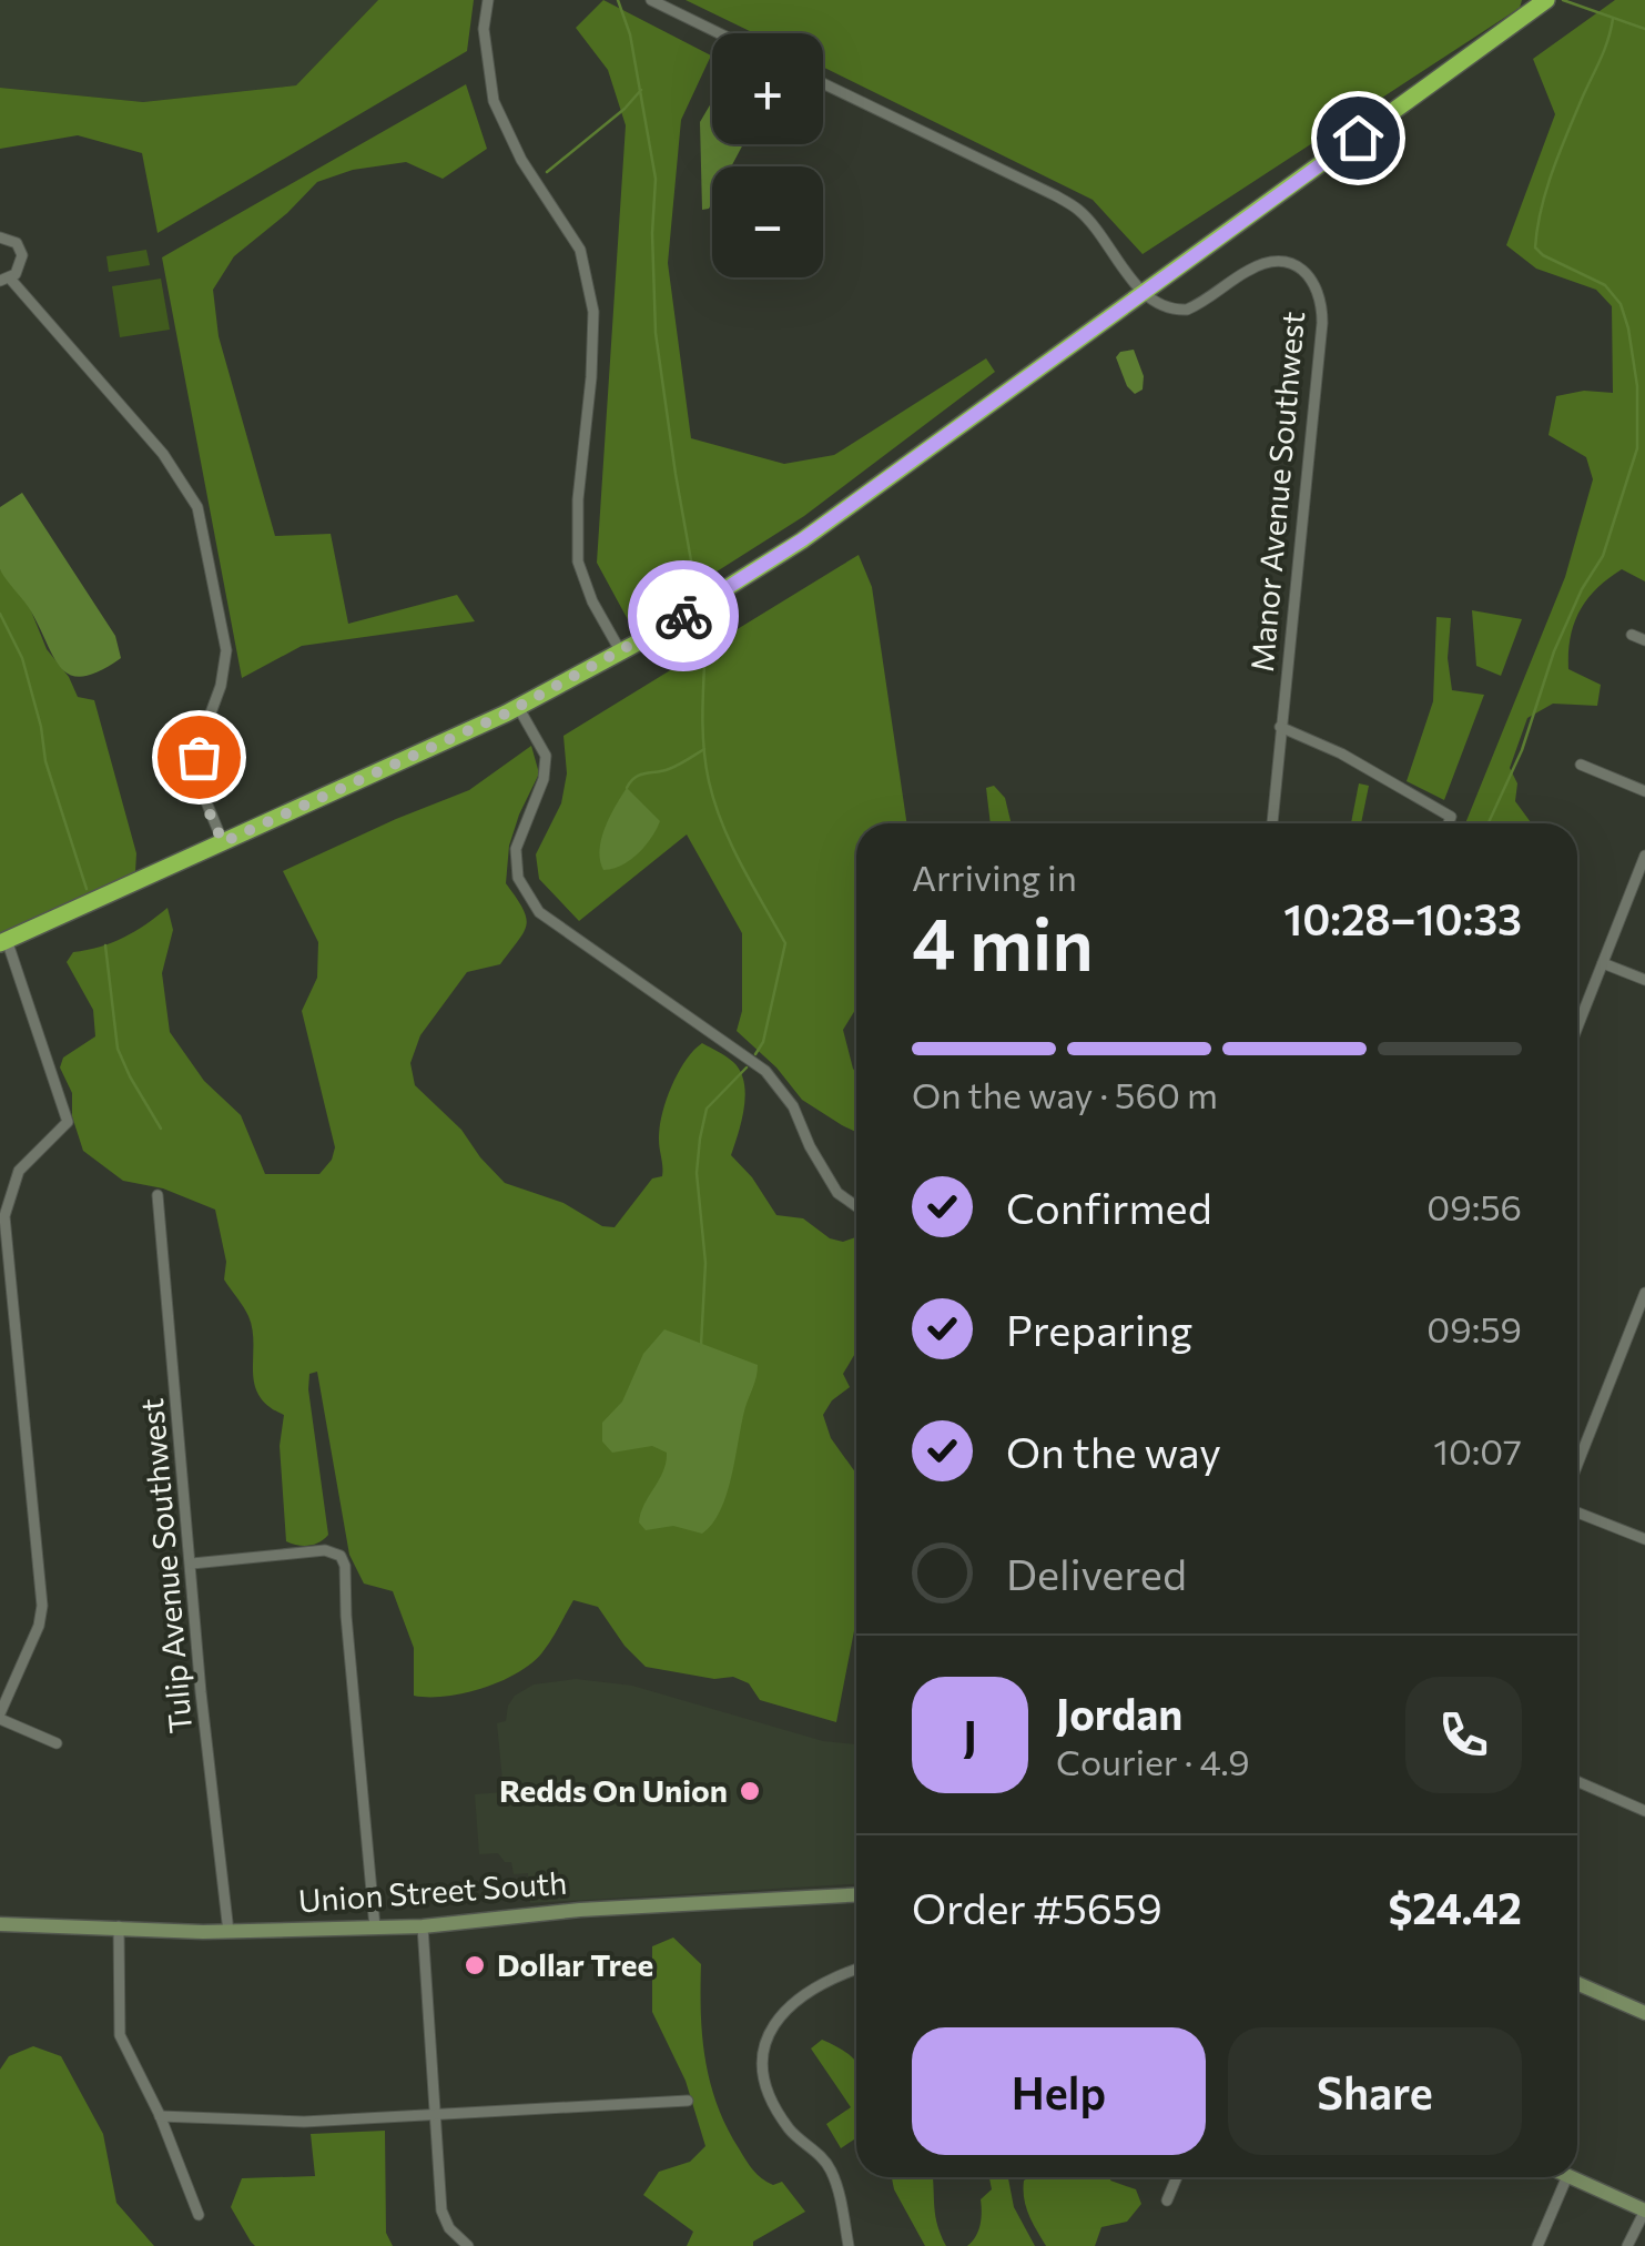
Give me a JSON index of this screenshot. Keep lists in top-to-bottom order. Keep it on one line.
{"streets":{"main road":["Union Street South"],"street":["Manor Avenue Southwest","Tulip Avenue Southwest"]},"crossings":[["Tulip Avenue Southwest","Union Street South"]],"places":["Redds On Union","Dollar Tree"],"page":{"map_buttons":["+","−"],"heading":["4 min","Arriving in","10:28–10:33"],"panel":["Jordan","Courier · 4.9","Order #5659","$24.42"],"bar":"On the way · 560 m","list":[["Confirmed","09:56"],["Preparing","09:59"],["On the way","10:07"],"Delivered"],"round":"J","buttons":["Help","Share"]}}
